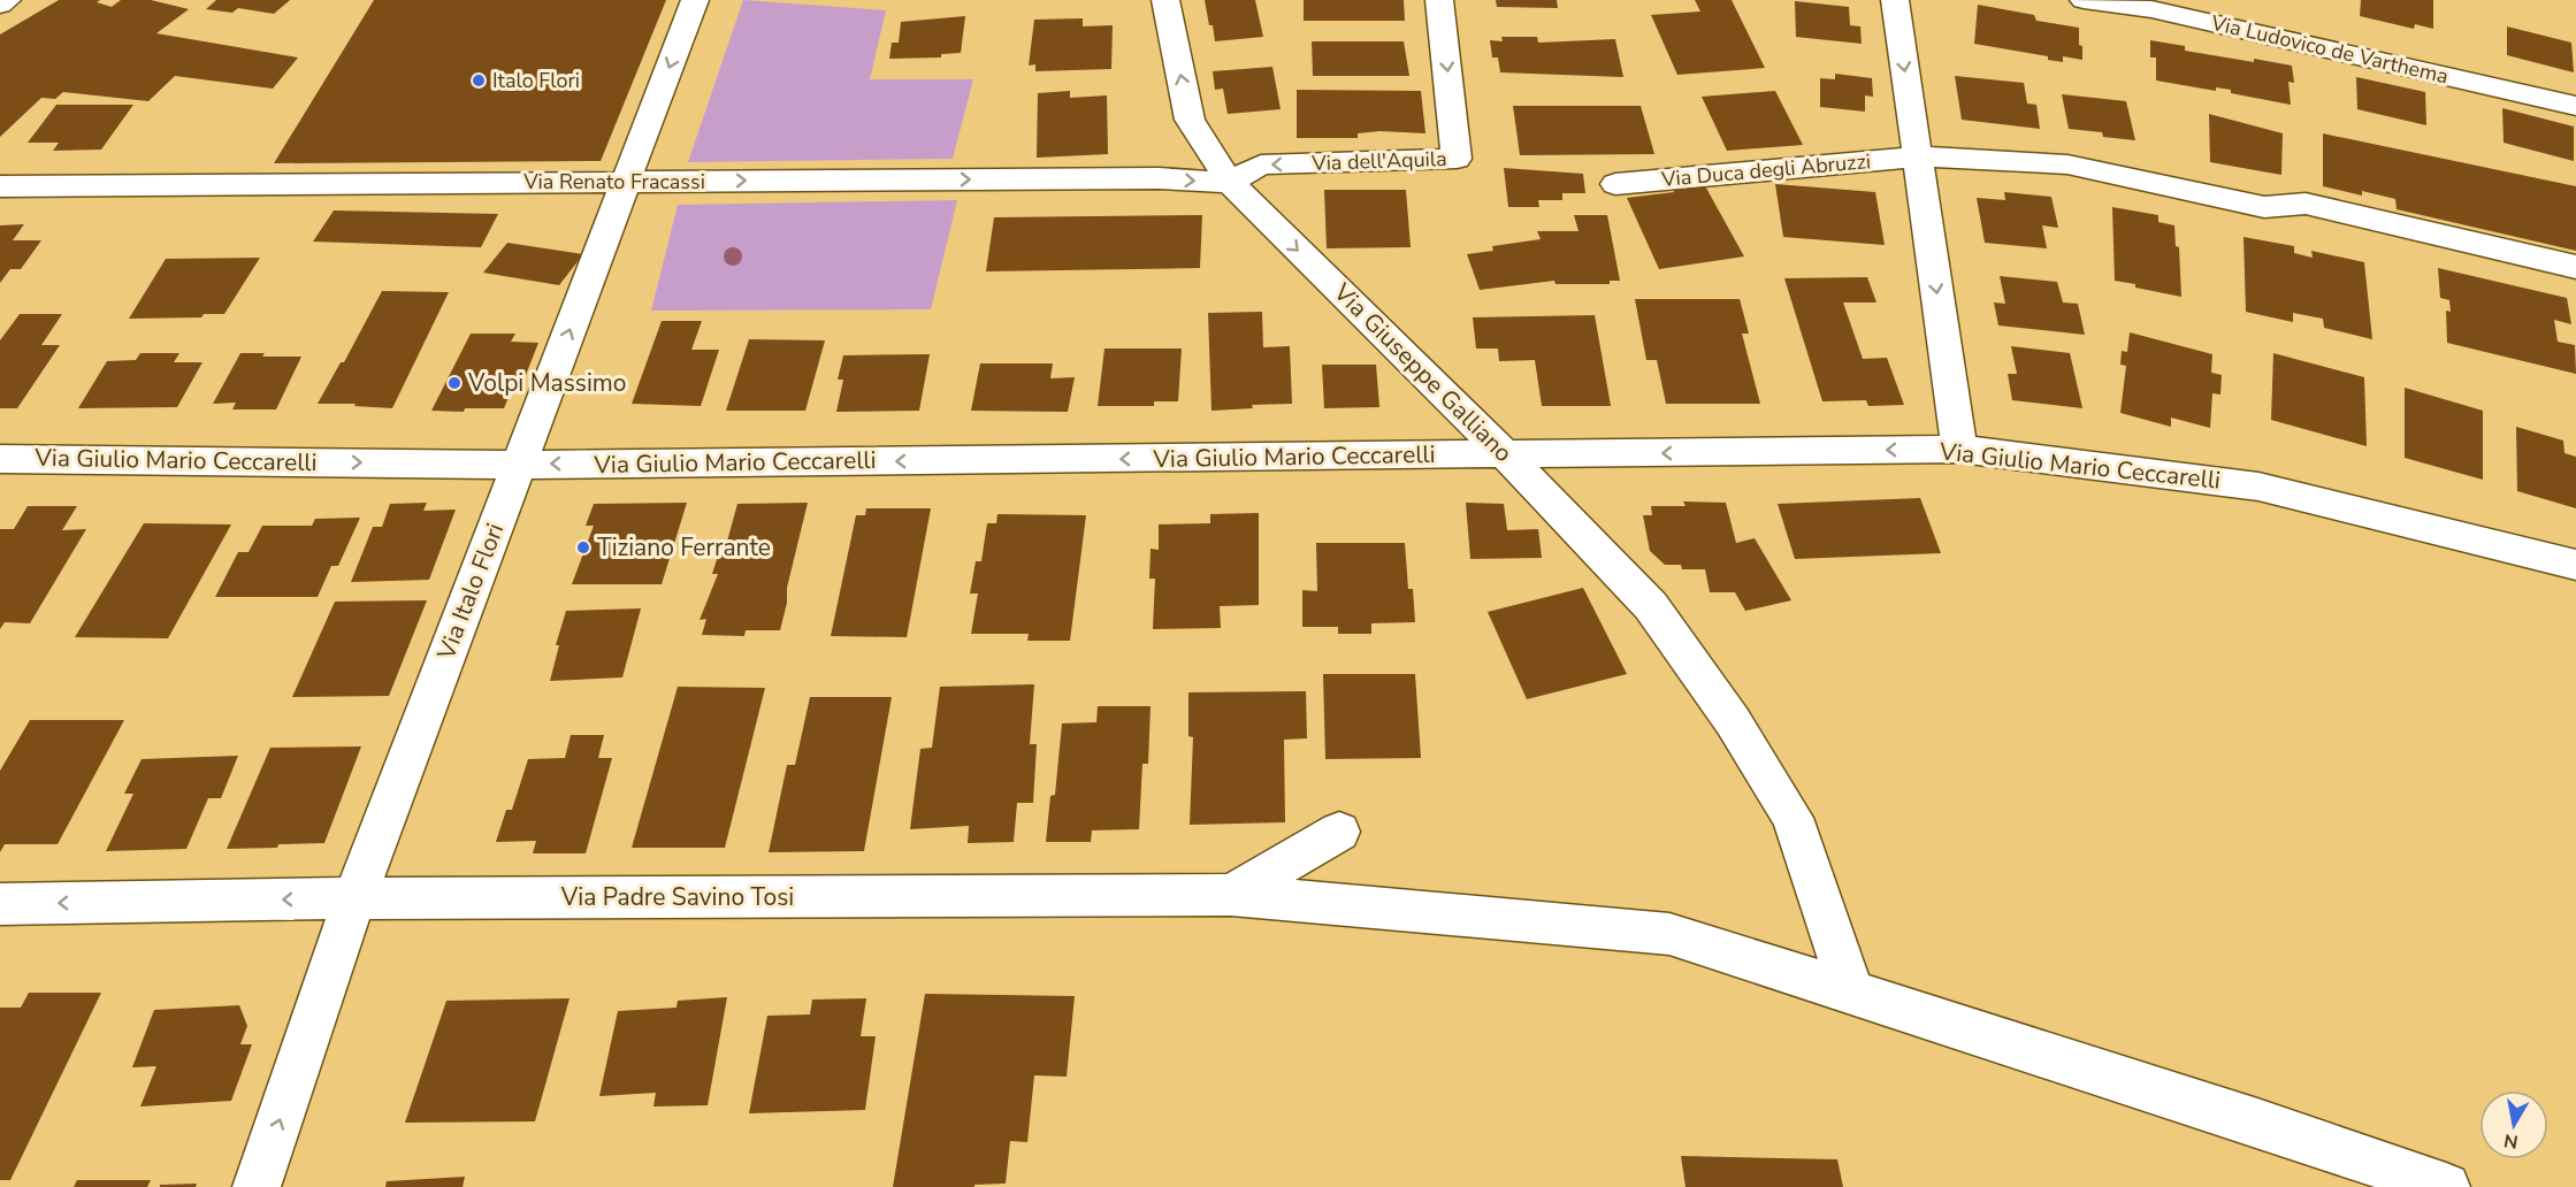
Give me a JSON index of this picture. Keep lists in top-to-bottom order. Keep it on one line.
{"streets":{"street":["Via Ludovico de Varthema","Via dell'Aquila","Via Duca degli Abruzzi","Via Renato Fracassi","Via Giuseppe Galliano","Via Giulio Mario Ceccarelli","Via Italo Flori","Via Padre Savino Tosi"]},"crossings":[["Via dell'Aquila","Via Renato Fracassi"],["Via dell'Aquila","Via Giuseppe Galliano"],["Via Renato Fracassi","Via Giuseppe Galliano"],["Via Renato Fracassi","Via Italo Flori"],["Via Giuseppe Galliano","Via Giulio Mario Ceccarelli"],["Via Giuseppe Galliano","Via Padre Savino Tosi"],["Via Giulio Mario Ceccarelli","Via Italo Flori"],["Via Italo Flori","Via Padre Savino Tosi"]],"one_way":["Via Renato Fracassi"],"places":["Italo Flori","Volpi Massimo","Tiziano Ferrante"],"north":"bottom"}
